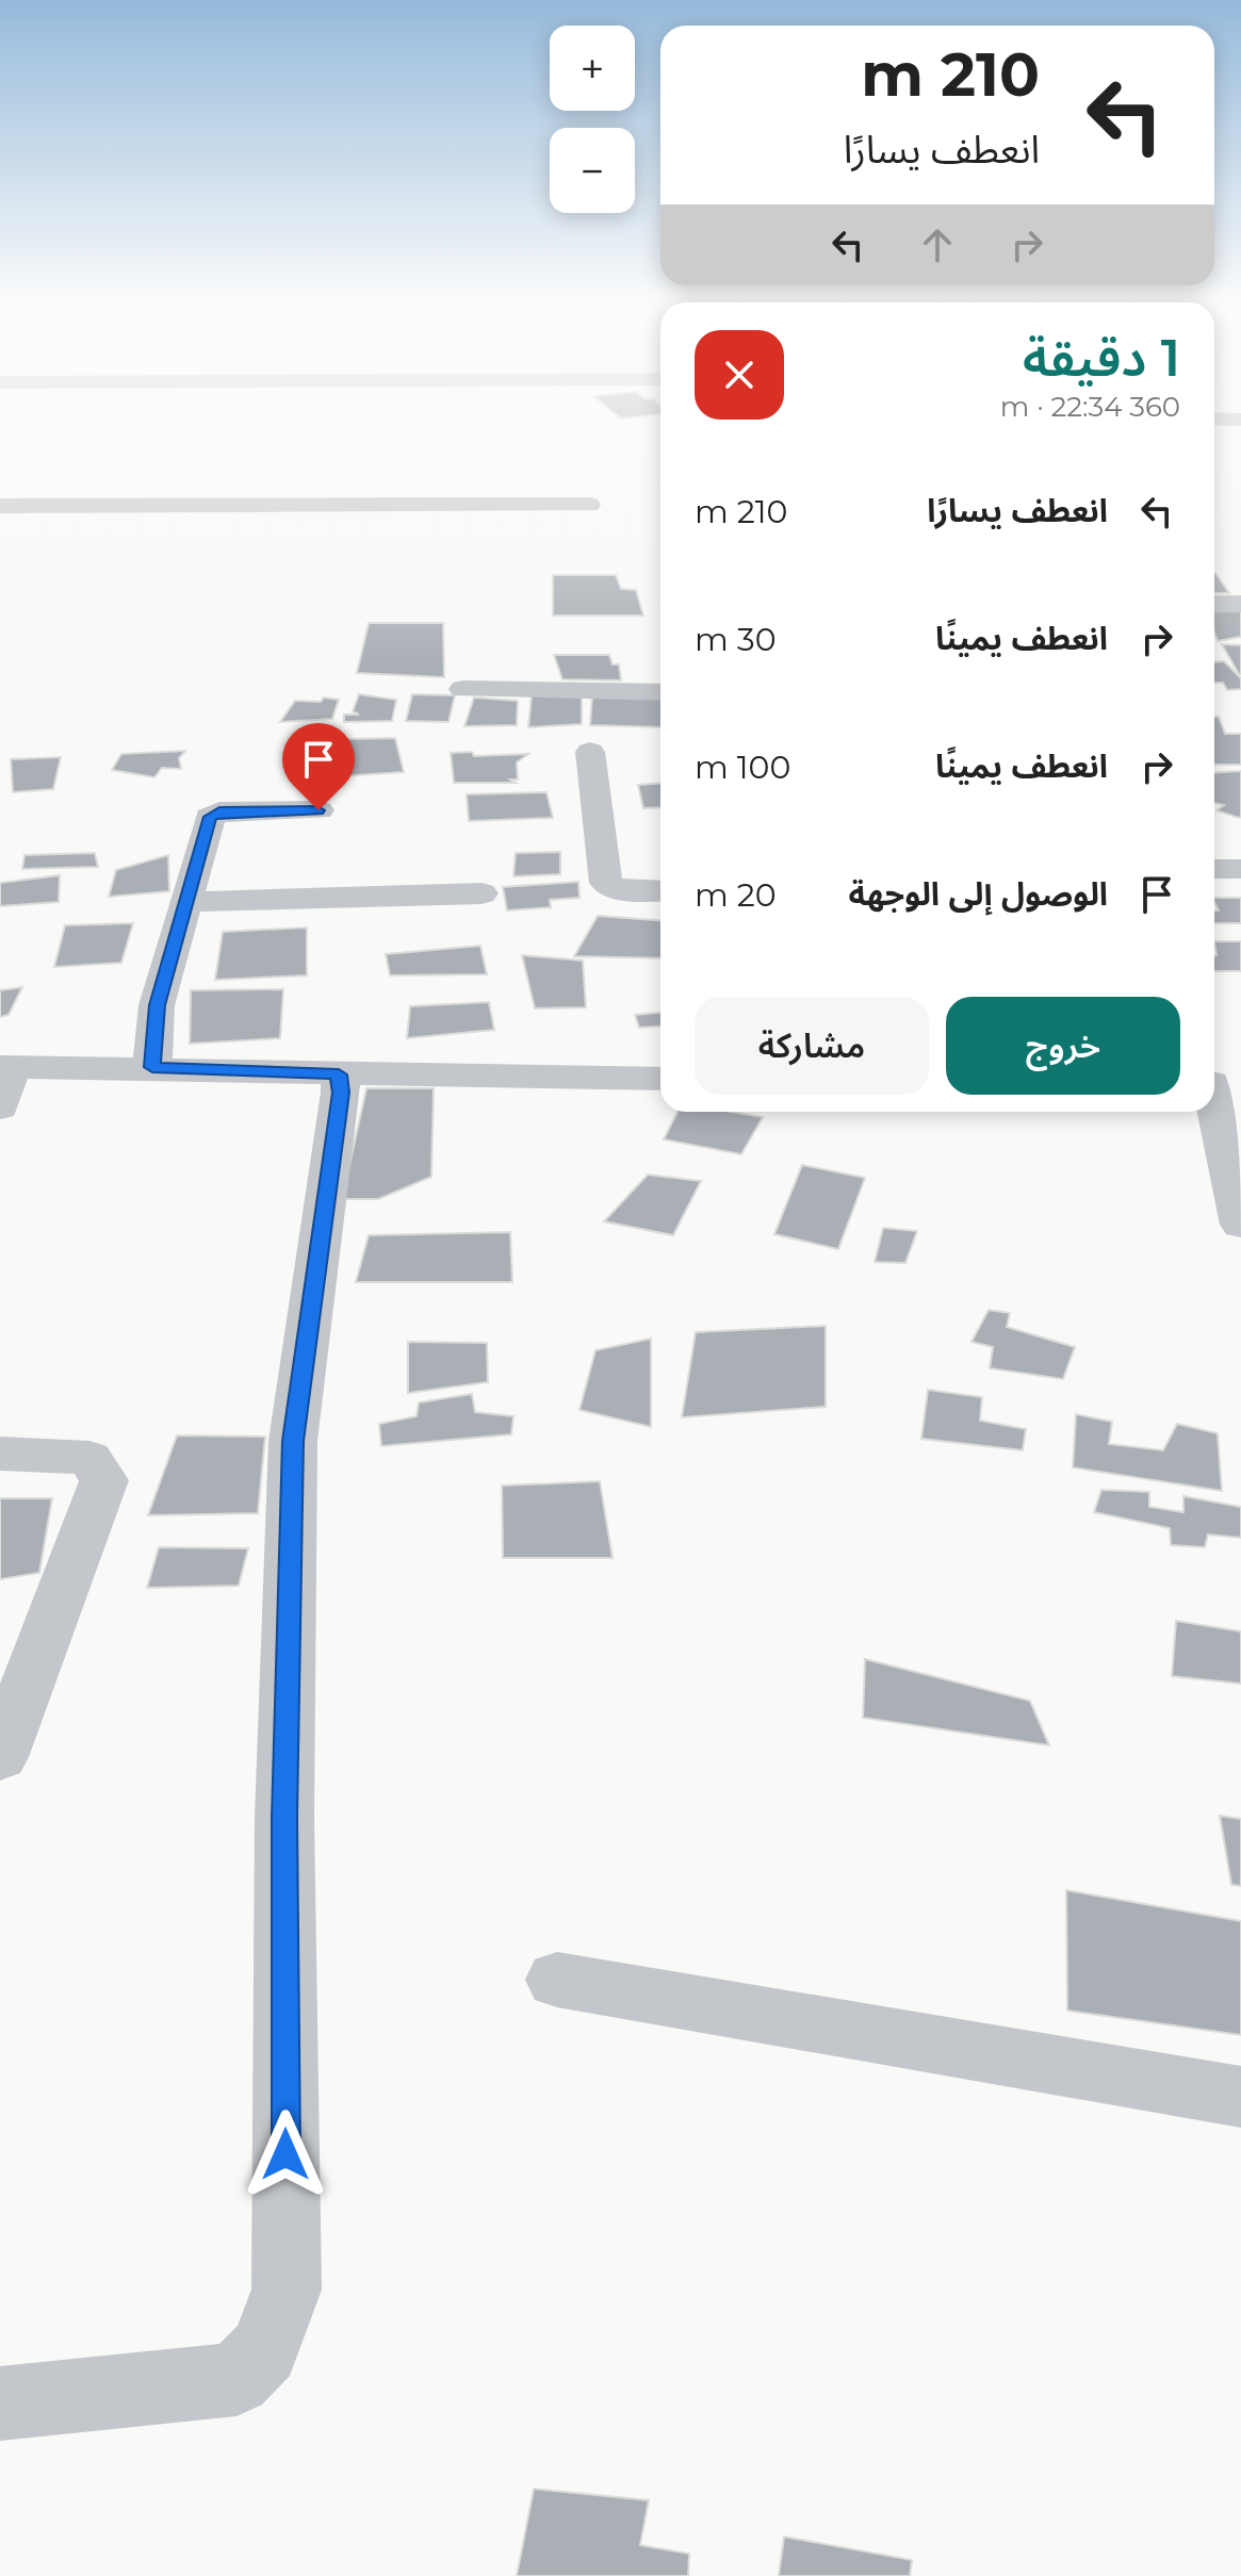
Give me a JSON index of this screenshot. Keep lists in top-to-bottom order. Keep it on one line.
{"page":{"map_buttons":["+","−"],"turn":["210 m","انعطف يسارًا"],"heading":["1 دقيقة","360 m · 22:34"],"list":[{"name":"انعطف يسارًا","value":"210 m"},{"name":"انعطف يمينًا","value":"30 m"},{"name":"انعطف يمينًا","value":"100 m"},{"name":"الوصول إلى الوجهة","value":"20 m"}],"buttons":["خروج","مشاركة"]}}
